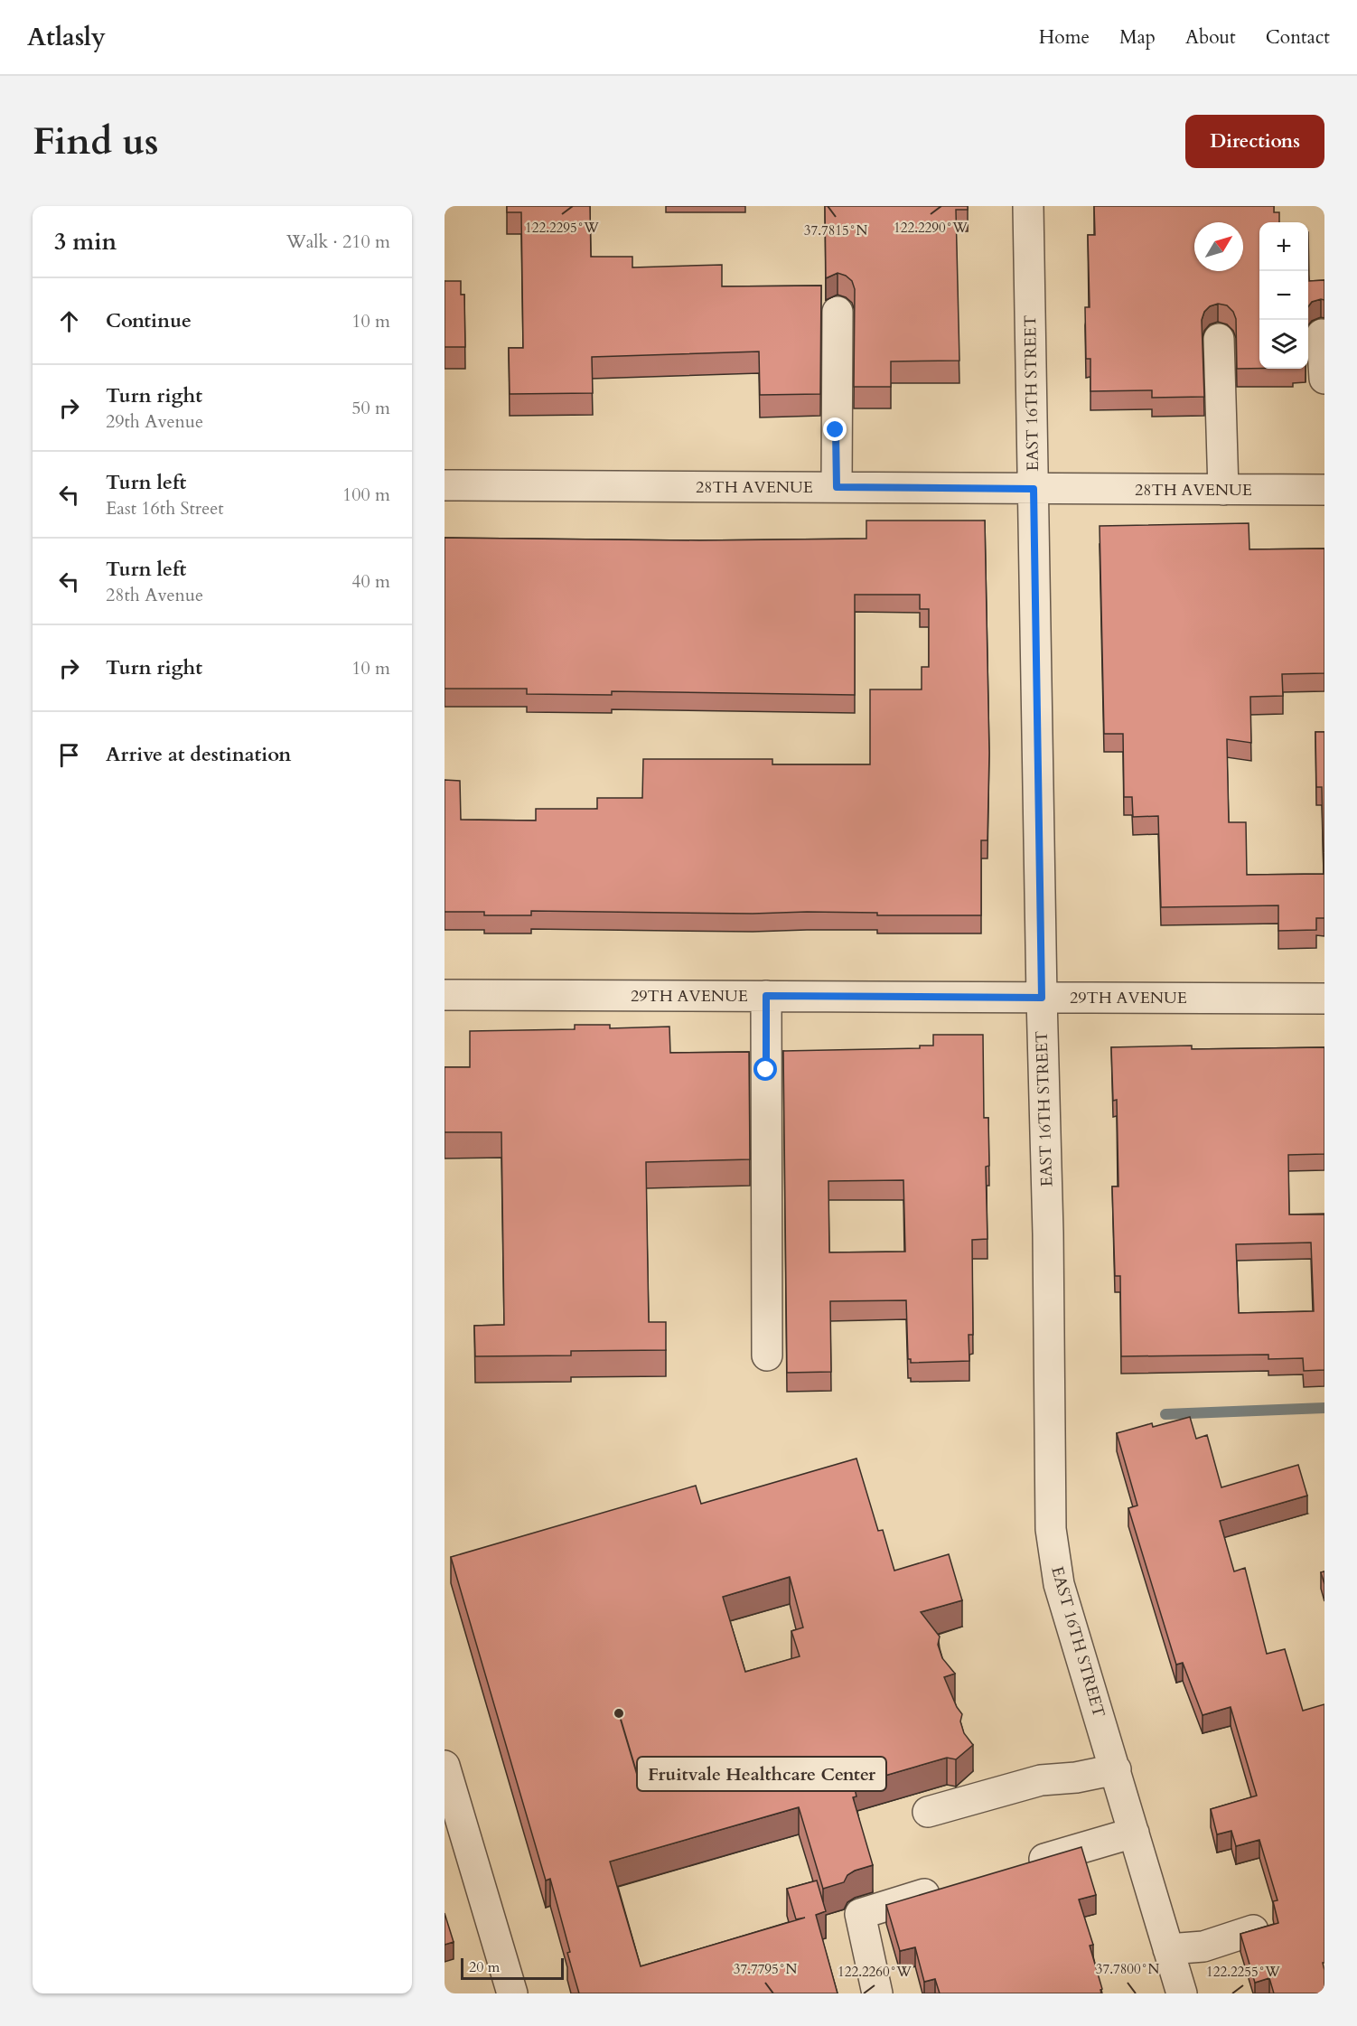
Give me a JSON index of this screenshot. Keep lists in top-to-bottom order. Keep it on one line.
{"streets":{"street":["EAST 16TH STREET","28TH AVENUE","29TH AVENUE"]},"crossings":[["EAST 16TH STREET","28TH AVENUE"],["EAST 16TH STREET","29TH AVENUE"]],"places":["Fruitvale Healthcare Center"],"scale_bar":"20 m","north":"top right","page":{"header":"Atlasly","nav":["Home","Map","About","Contact"],"buttons":"Directions","title":"Find us","heading":["3 min","Walk · 210 m"],"map_buttons":["+","−"],"list":[["Continue","10 m"],["Turn right","29th Avenue","50 m"],["Turn left","East 16th Street","100 m"],["Turn left","28th Avenue","40 m"],["Turn right","10 m"],"Arrive at destination"],"scale":"20 m"},"coordinates":["122.2295°W","122.2290°W","37.7815°N","37.7795°N","37.7800°N","122.2260°W","122.2255°W"]}
